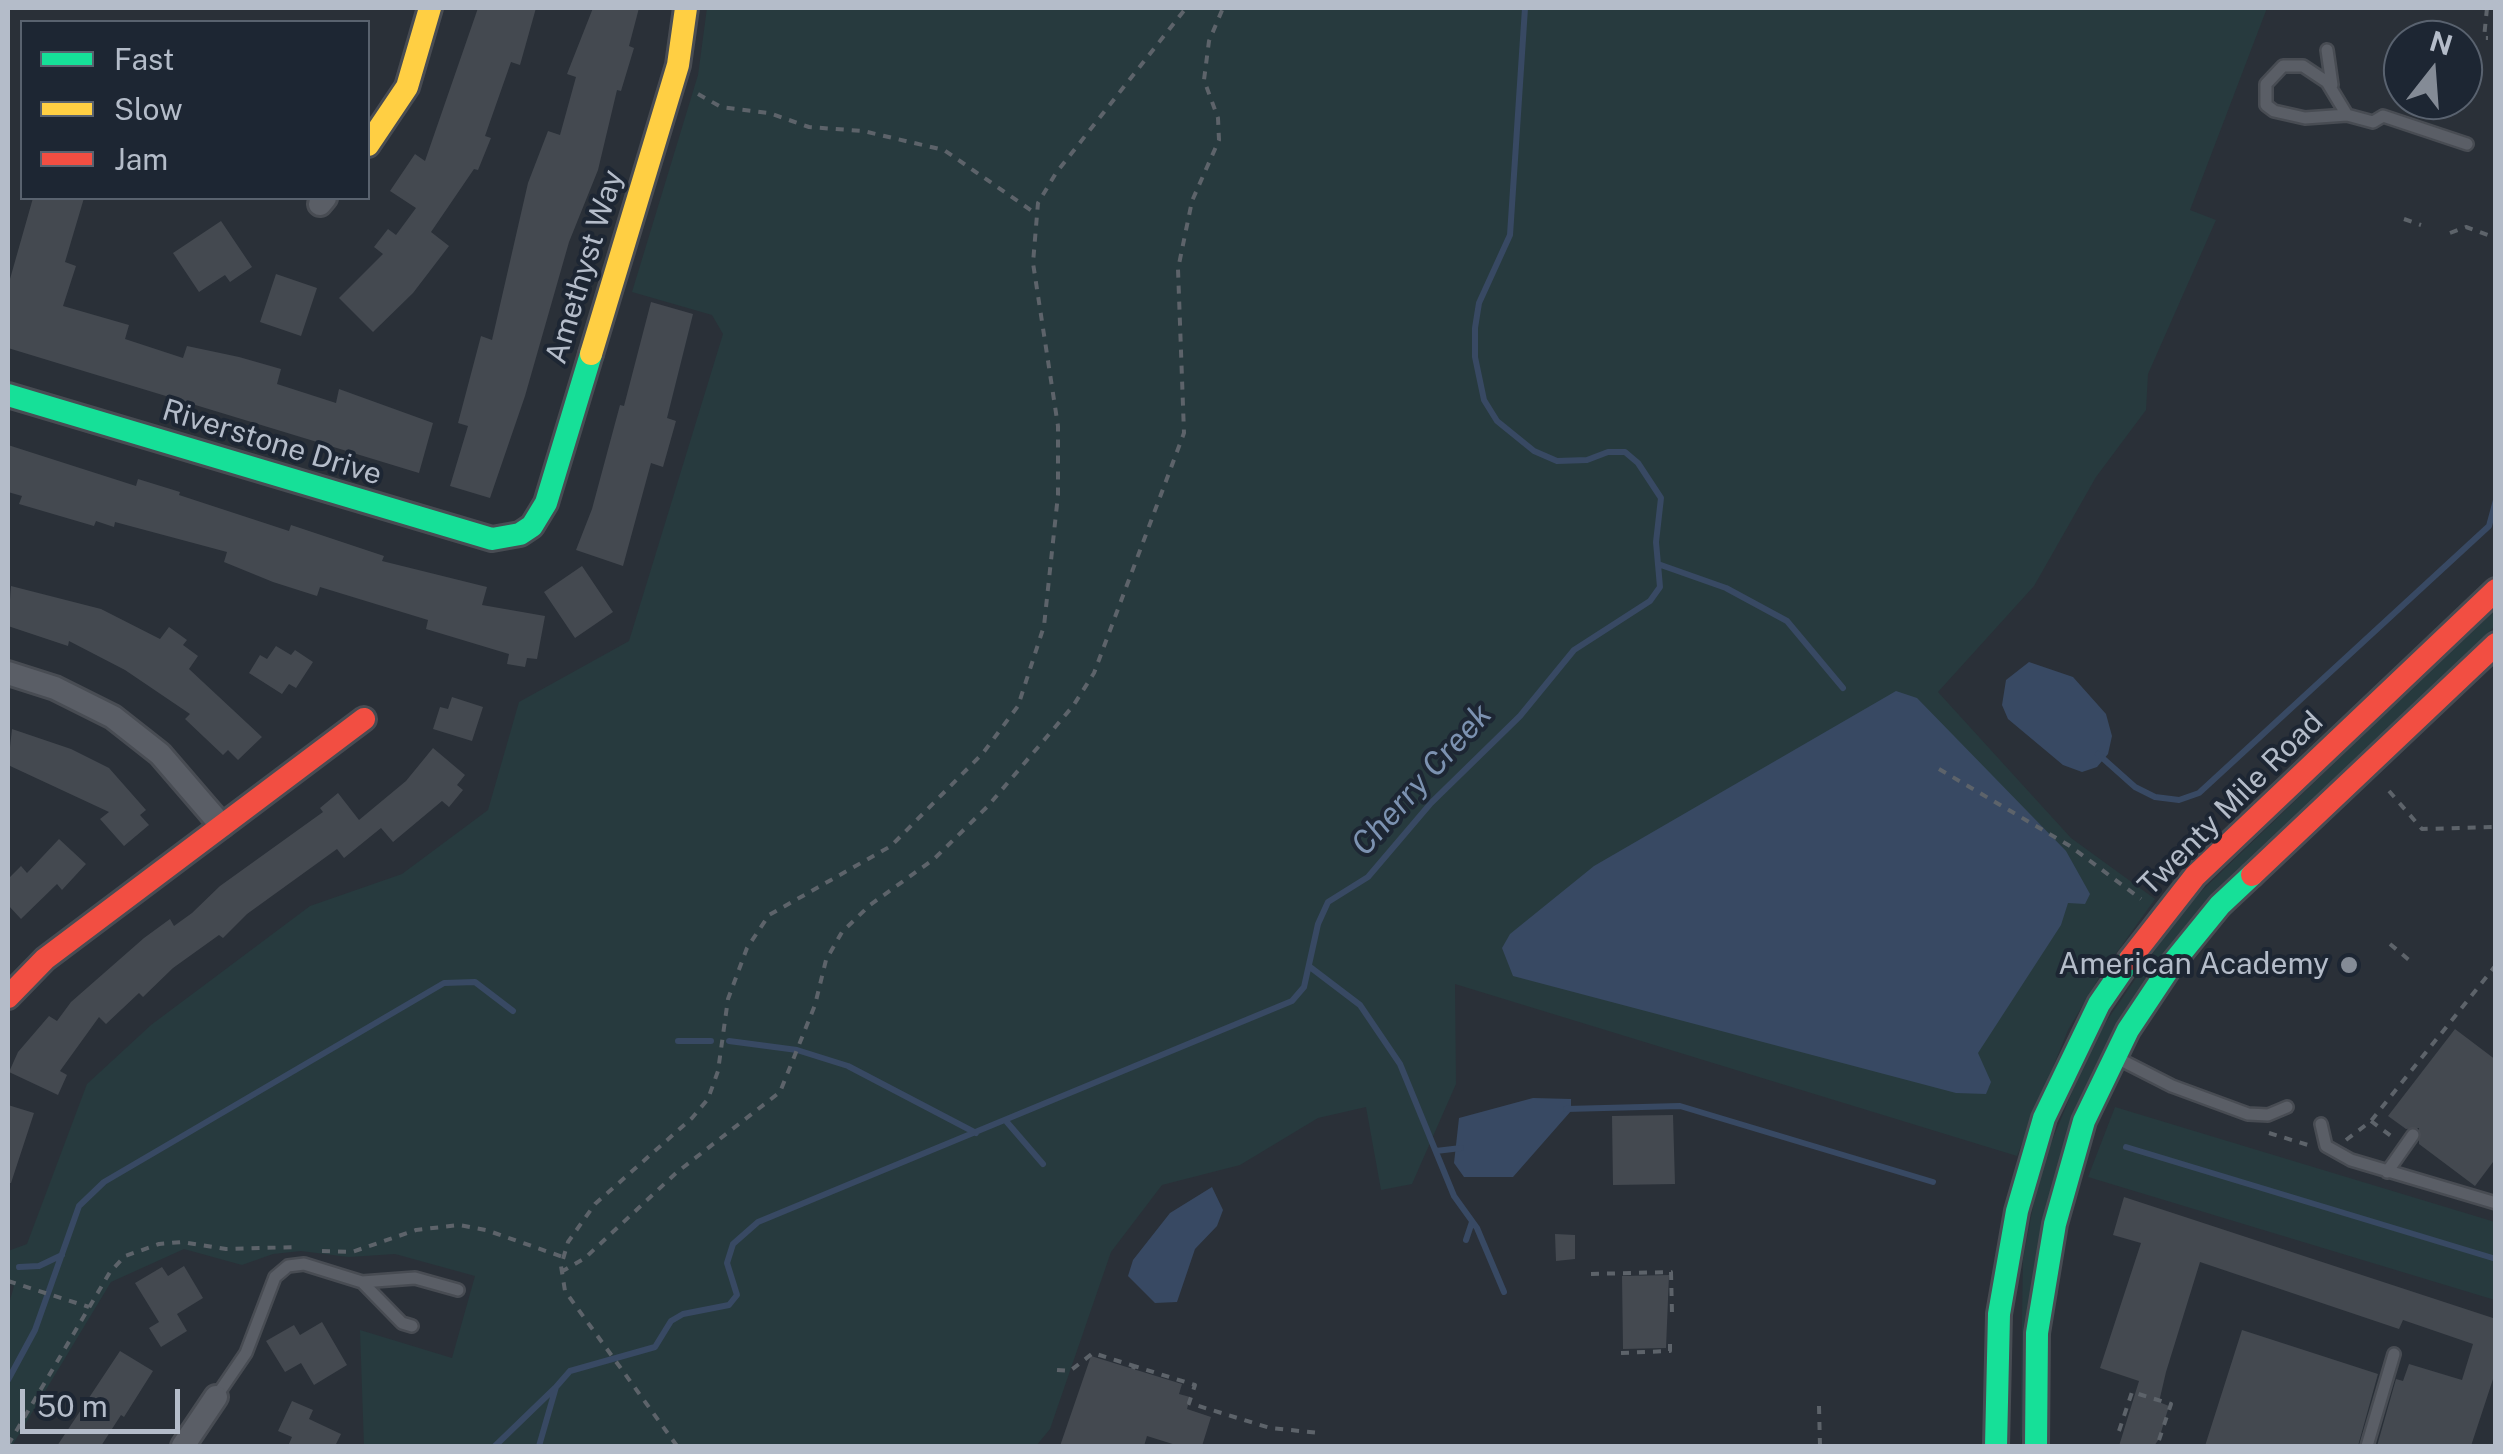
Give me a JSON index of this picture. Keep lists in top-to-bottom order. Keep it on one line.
{"streets":{"main road":["Amethyst Way","Riverstone Drive","Twenty Mile Road"]},"crossings":[["Amethyst Way","Riverstone Drive"]],"water":["Cherry Creek"],"places":["American Academy"],"legend":["Fast","Slow","Jam"],"scale_bar":"50 m","north":"top"}
